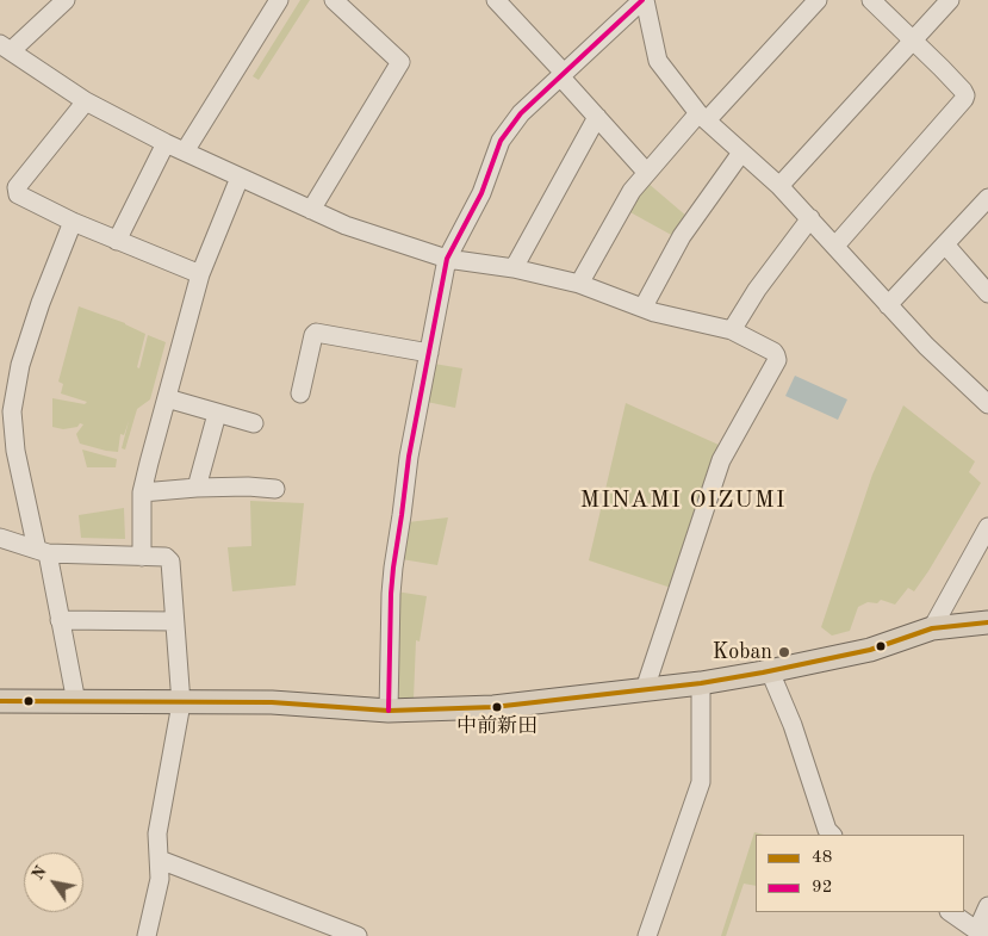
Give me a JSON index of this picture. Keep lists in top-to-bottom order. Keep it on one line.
{"districts":["MINAMI OIZUMI"],"places":["Koban","中前新田"],"lines":["transit line 92","transit line 48"],"legend":["48","92"],"north":"top left"}
